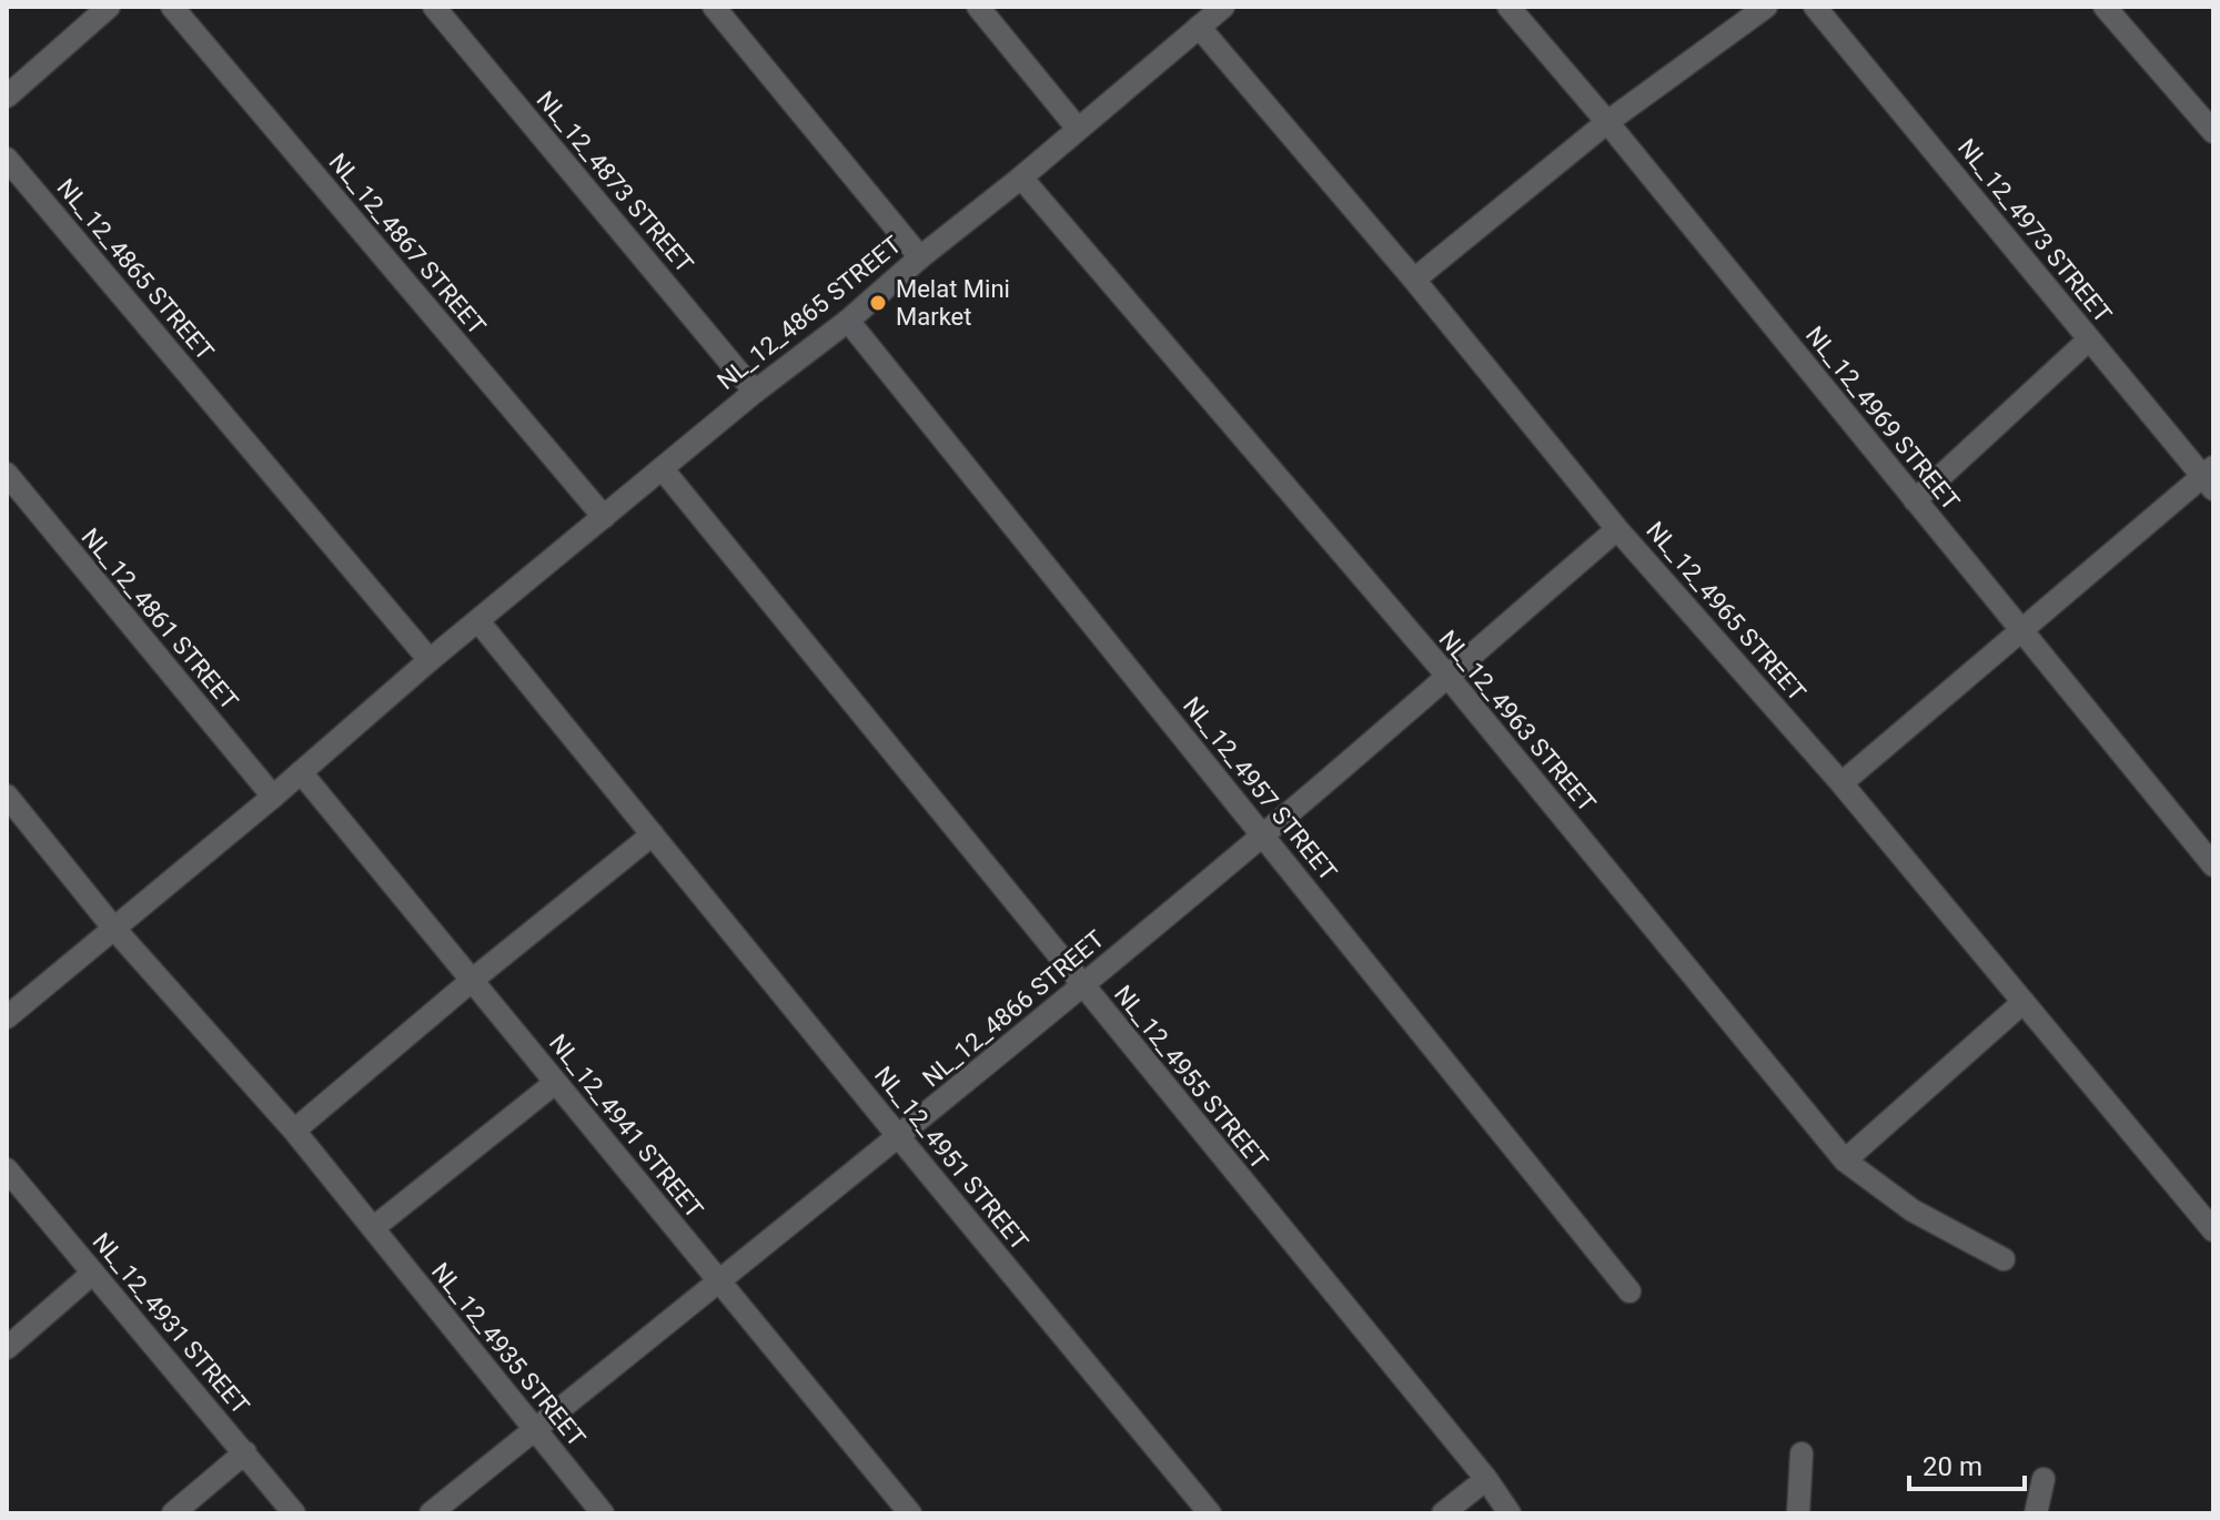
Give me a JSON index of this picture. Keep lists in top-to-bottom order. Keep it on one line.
{"streets":{"street":["NL_12_4873 STREET","NL_12_4973 STREET","NL_12_4867 STREET","NL_12_4865 STREET","NL_12_4969 STREET","NL_12_4965 STREET","NL_12_4861 STREET","NL_12_4963 STREET","NL_12_4957 STREET","NL_12_4866 STREET","NL_12_4955 STREET","NL_12_4941 STREET","NL_12_4951 STREET","NL_12_4931 STREET","NL_12_4935 STREET"]},"crossings":[["NL_12_4873 STREET","NL_12_4865 STREET"],["NL_12_4867 STREET","NL_12_4865 STREET"],["NL_12_4865 STREET","NL_12_4965 STREET"],["NL_12_4865 STREET","NL_12_4861 STREET"],["NL_12_4865 STREET","NL_12_4963 STREET"],["NL_12_4865 STREET","NL_12_4957 STREET"],["NL_12_4865 STREET","NL_12_4955 STREET"],["NL_12_4865 STREET","NL_12_4941 STREET"],["NL_12_4865 STREET","NL_12_4951 STREET"],["NL_12_4865 STREET","NL_12_4935 STREET"],["NL_12_4965 STREET","NL_12_4866 STREET"],["NL_12_4963 STREET","NL_12_4866 STREET"],["NL_12_4957 STREET","NL_12_4866 STREET"],["NL_12_4866 STREET","NL_12_4955 STREET"],["NL_12_4866 STREET","NL_12_4941 STREET"],["NL_12_4866 STREET","NL_12_4951 STREET"],["NL_12_4866 STREET","NL_12_4935 STREET"]],"places":["Melat Mini Market"],"scale_bar":"20 m"}
